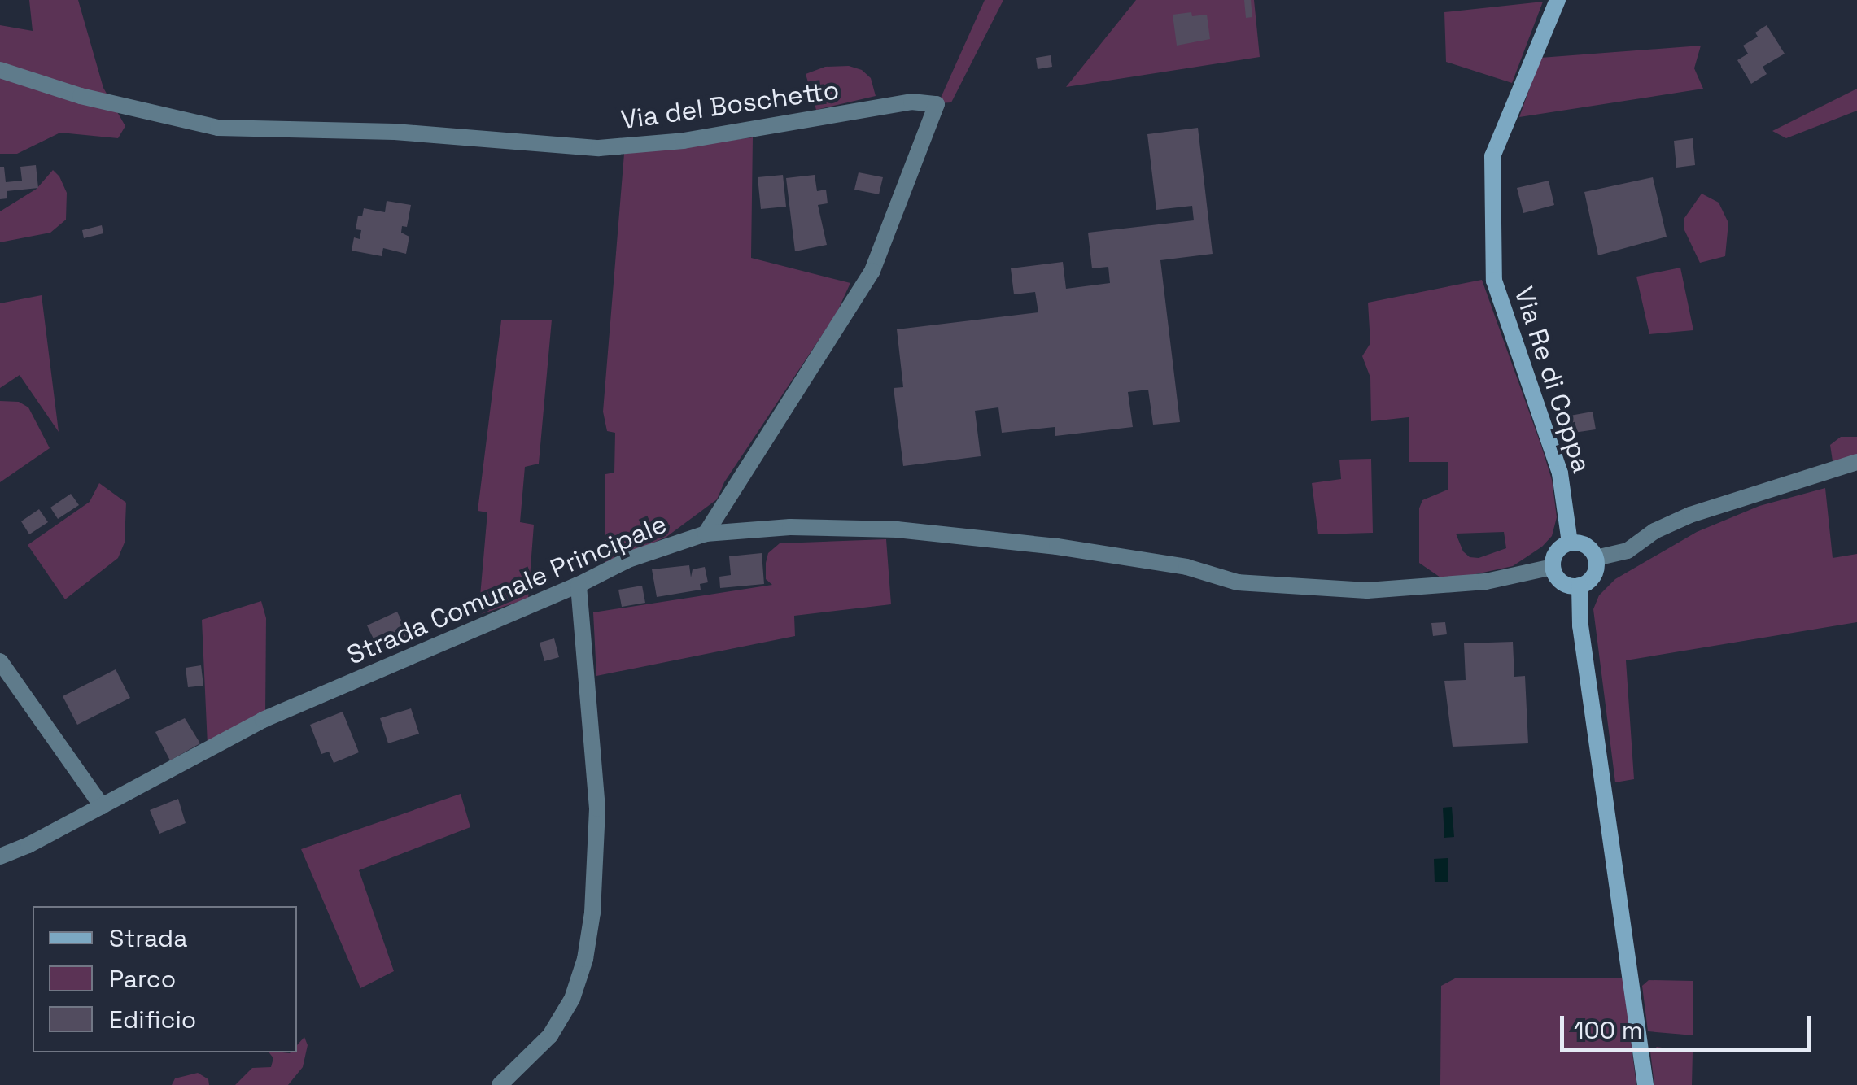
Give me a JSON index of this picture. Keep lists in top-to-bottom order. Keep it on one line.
{"streets":{"street":["Via del Boschetto","Via Re di Coppa","Strada Comunale Principale"]},"crossings":[["Via del Boschetto","Strada Comunale Principale"],["Via Re di Coppa","Strada Comunale Principale"]],"legend":["Strada","Parco","Edificio"],"scale_bar":"100 m"}
